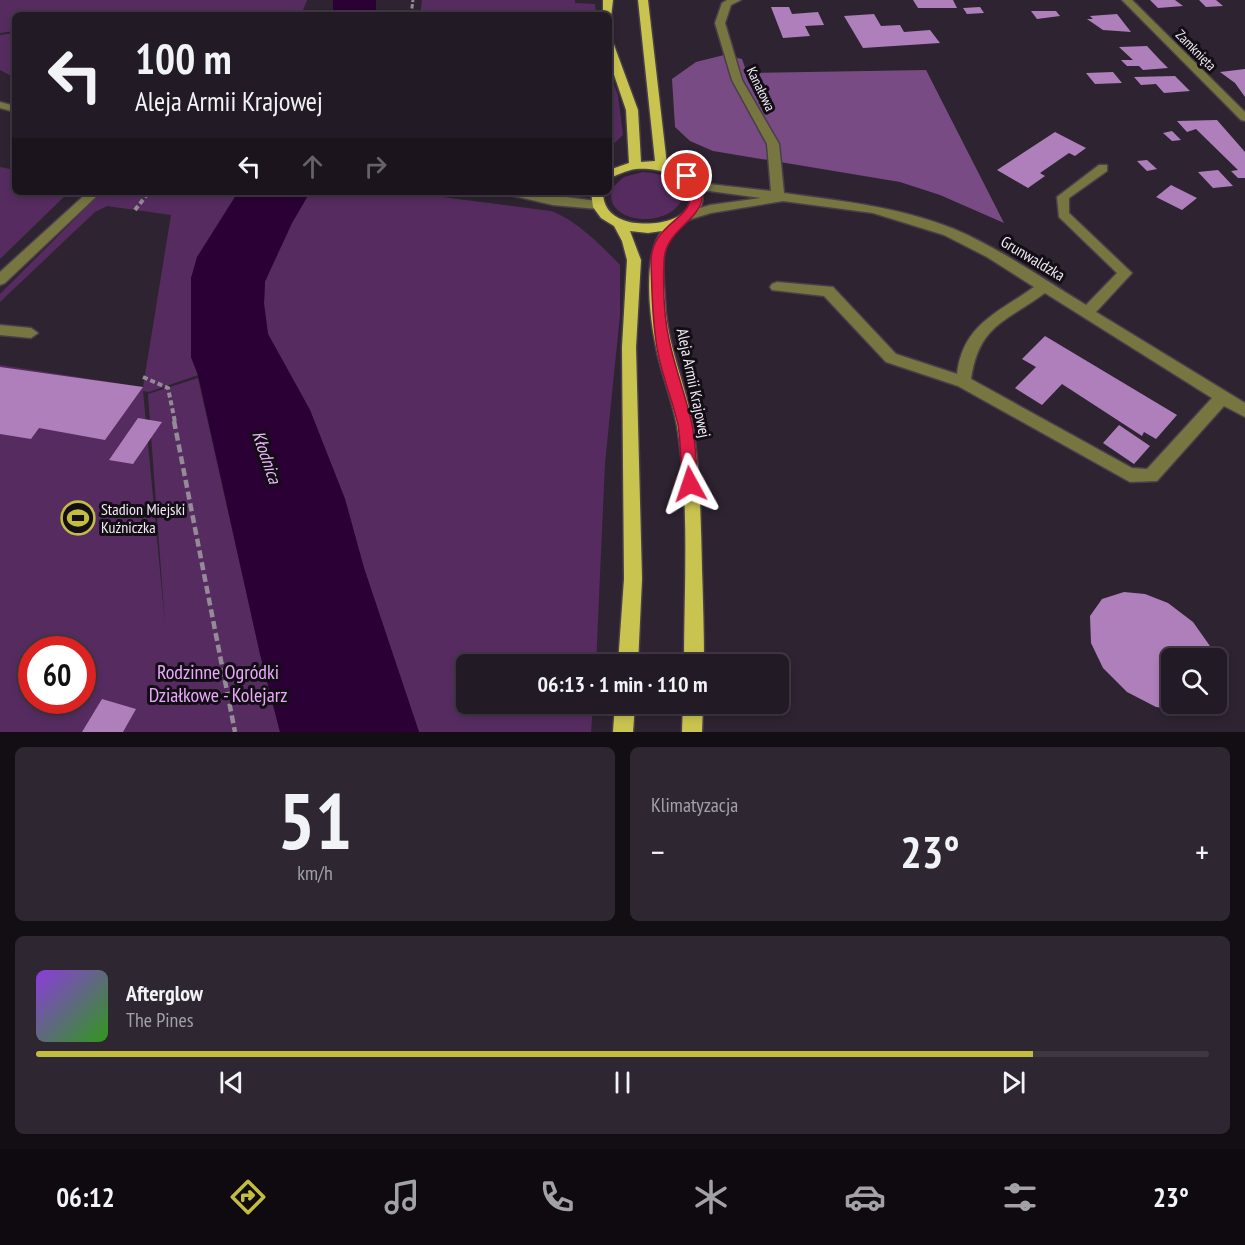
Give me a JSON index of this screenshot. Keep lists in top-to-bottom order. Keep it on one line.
{"streets":{"main road":["Aleja Armii Krajowej"],"street":["Zamknięta","Kanałowa","Grunwaldzka"]},"crossings":[["Kanałowa","Grunwaldzka"],["Grunwaldzka","Aleja Armii Krajowej"]],"water":["Kłodnica"],"parks":["Rodzinne Ogródki Działkowe - Kolejarz"],"places":{"sports":["Stadion Miejski Kuźniczka"]},"page":{"turn":["100 m","Aleja Armii Krajowej"],"limit":"60","trip":"06:13 · 1 min · 110 m","tile":[["51","km/h"],"Klimatyzacja"],"heat":["−","23°","+"],"song":["Afterglow","The Pines"],"tabs":["06:12","23°"]}}
